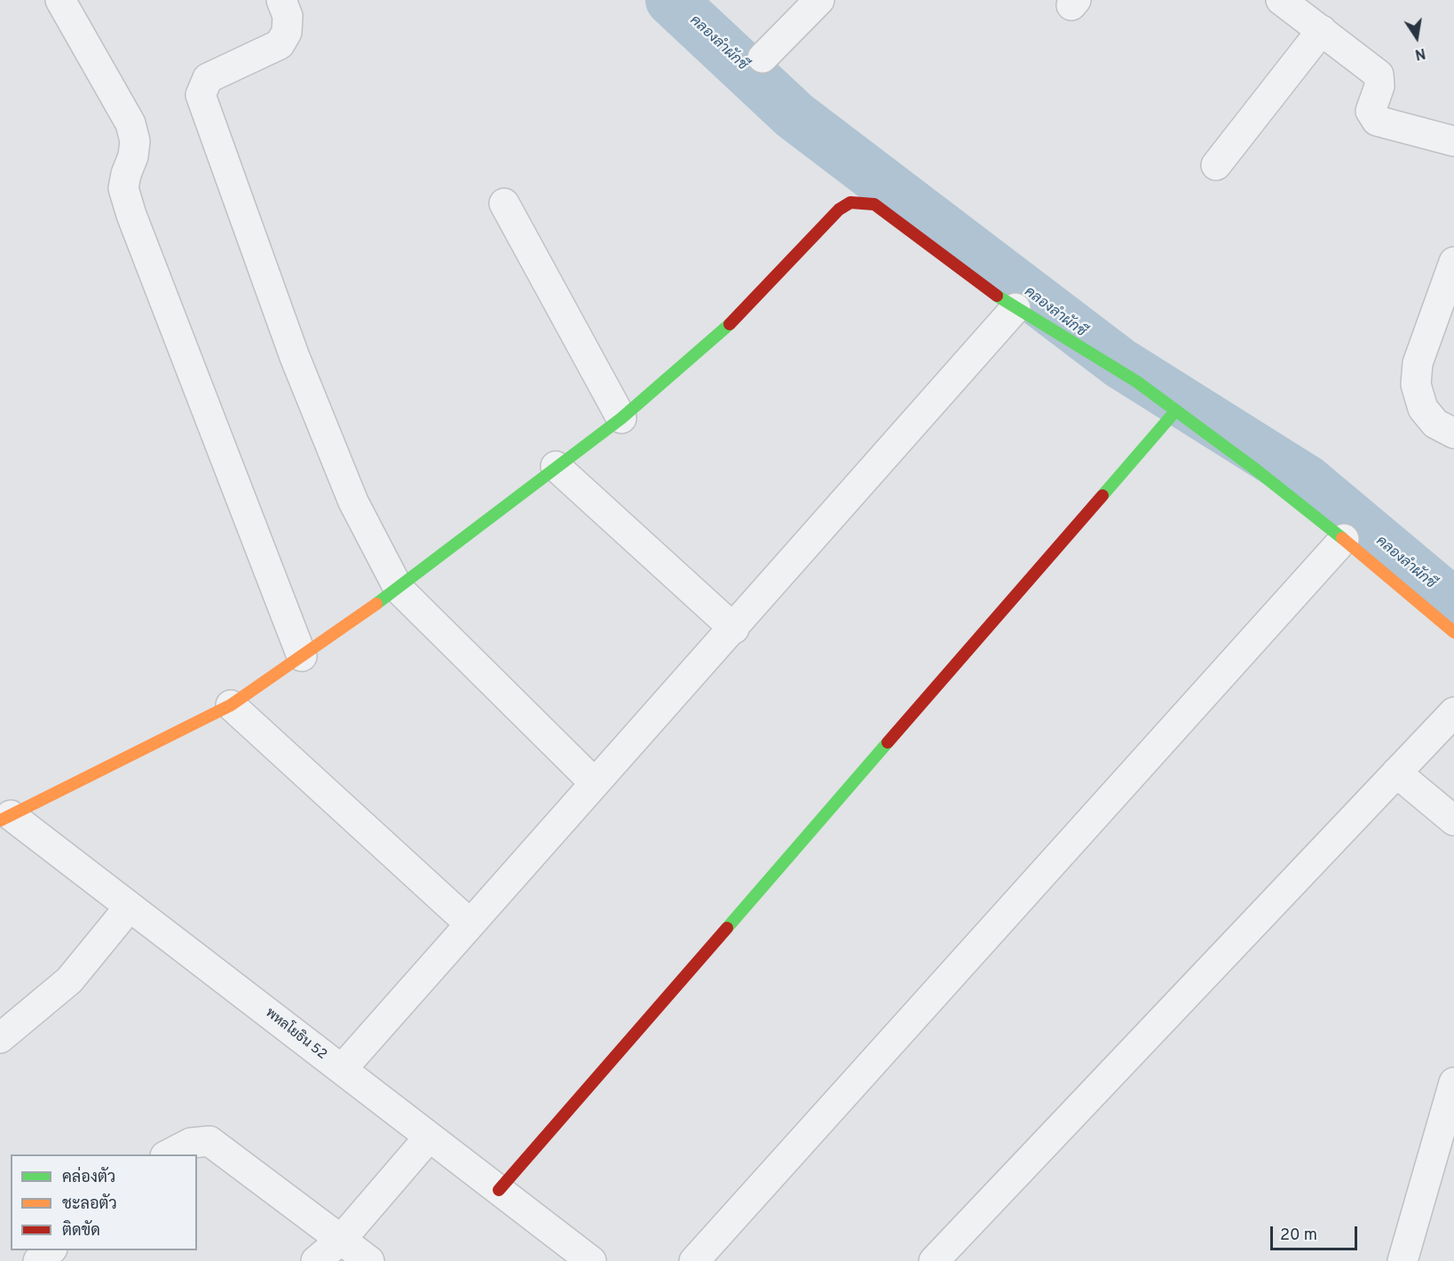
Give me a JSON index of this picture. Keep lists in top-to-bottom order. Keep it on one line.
{"streets":{"street":["พหลโยธิน 52"]},"water":["คลองลำผักชี"],"legend":["คล่องตัว","ชะลอตัว","ติดขัด"],"scale_bar":"20 m","north":"bottom"}
